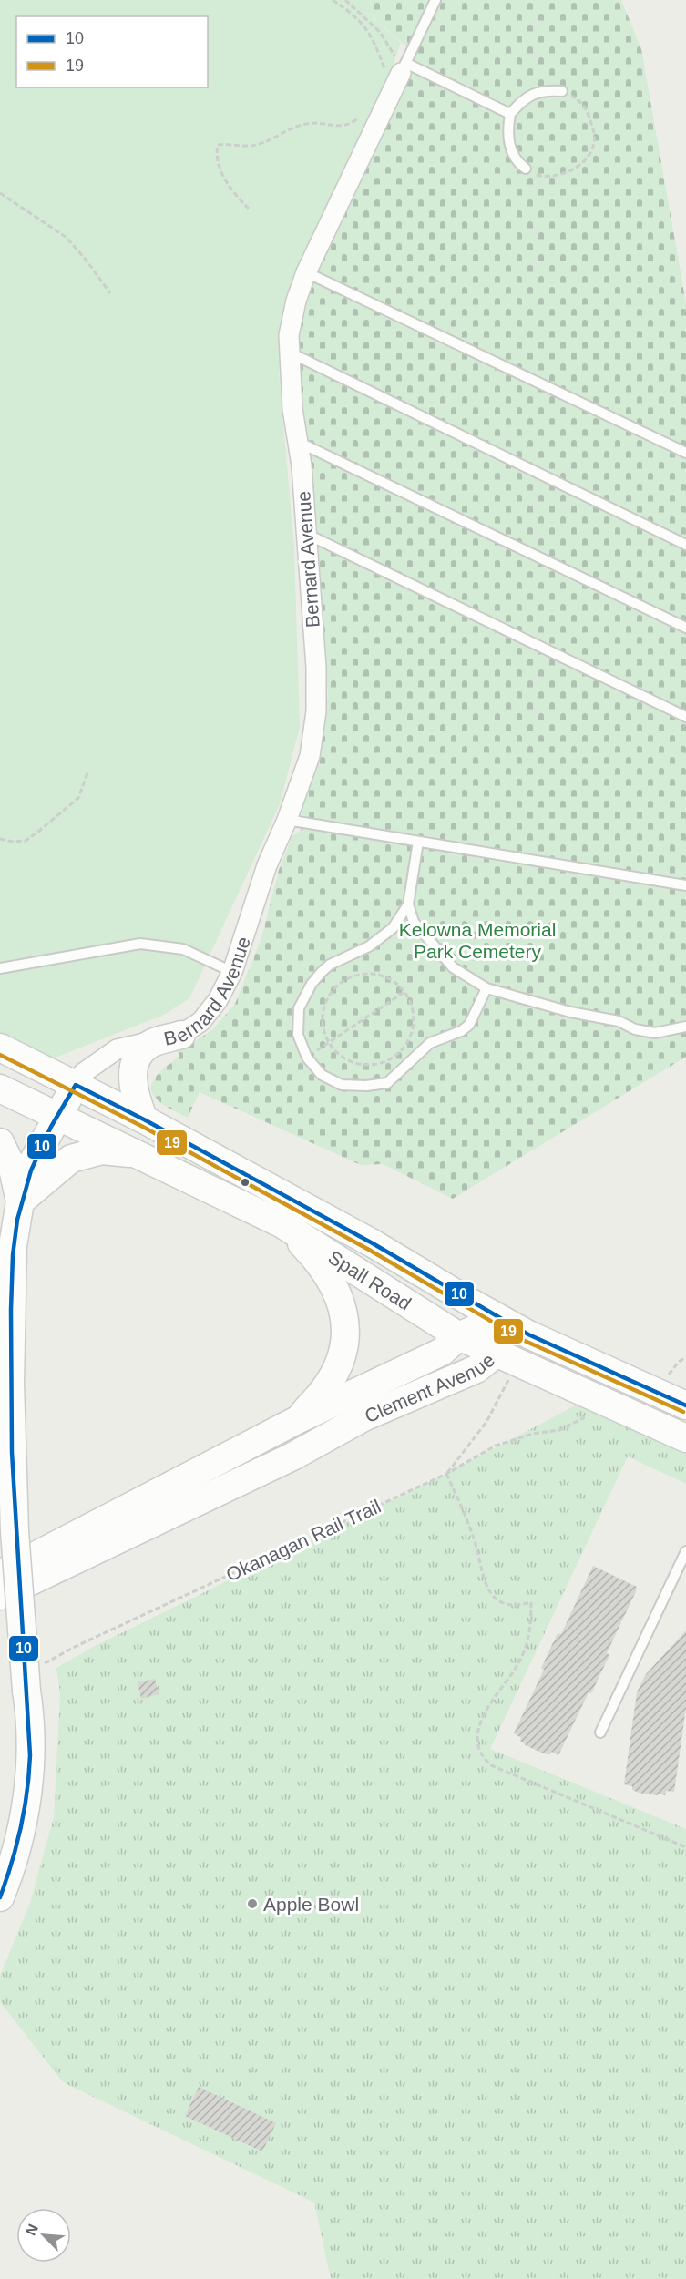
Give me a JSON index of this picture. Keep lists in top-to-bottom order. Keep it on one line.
{"streets":{"main road":["Bernard Avenue","Spall Road","Clement Avenue"],"path":["Okanagan Rail Trail"]},"crossings":[["Bernard Avenue","Spall Road"],["Spall Road","Clement Avenue"],["Spall Road","Okanagan Rail Trail"]],"parks":["Kelowna Memorial Park Cemetery"],"places":["Apple Bowl"],"lines":["transit line 19","transit line 10"],"legend":["10","19"],"north":"top left"}
